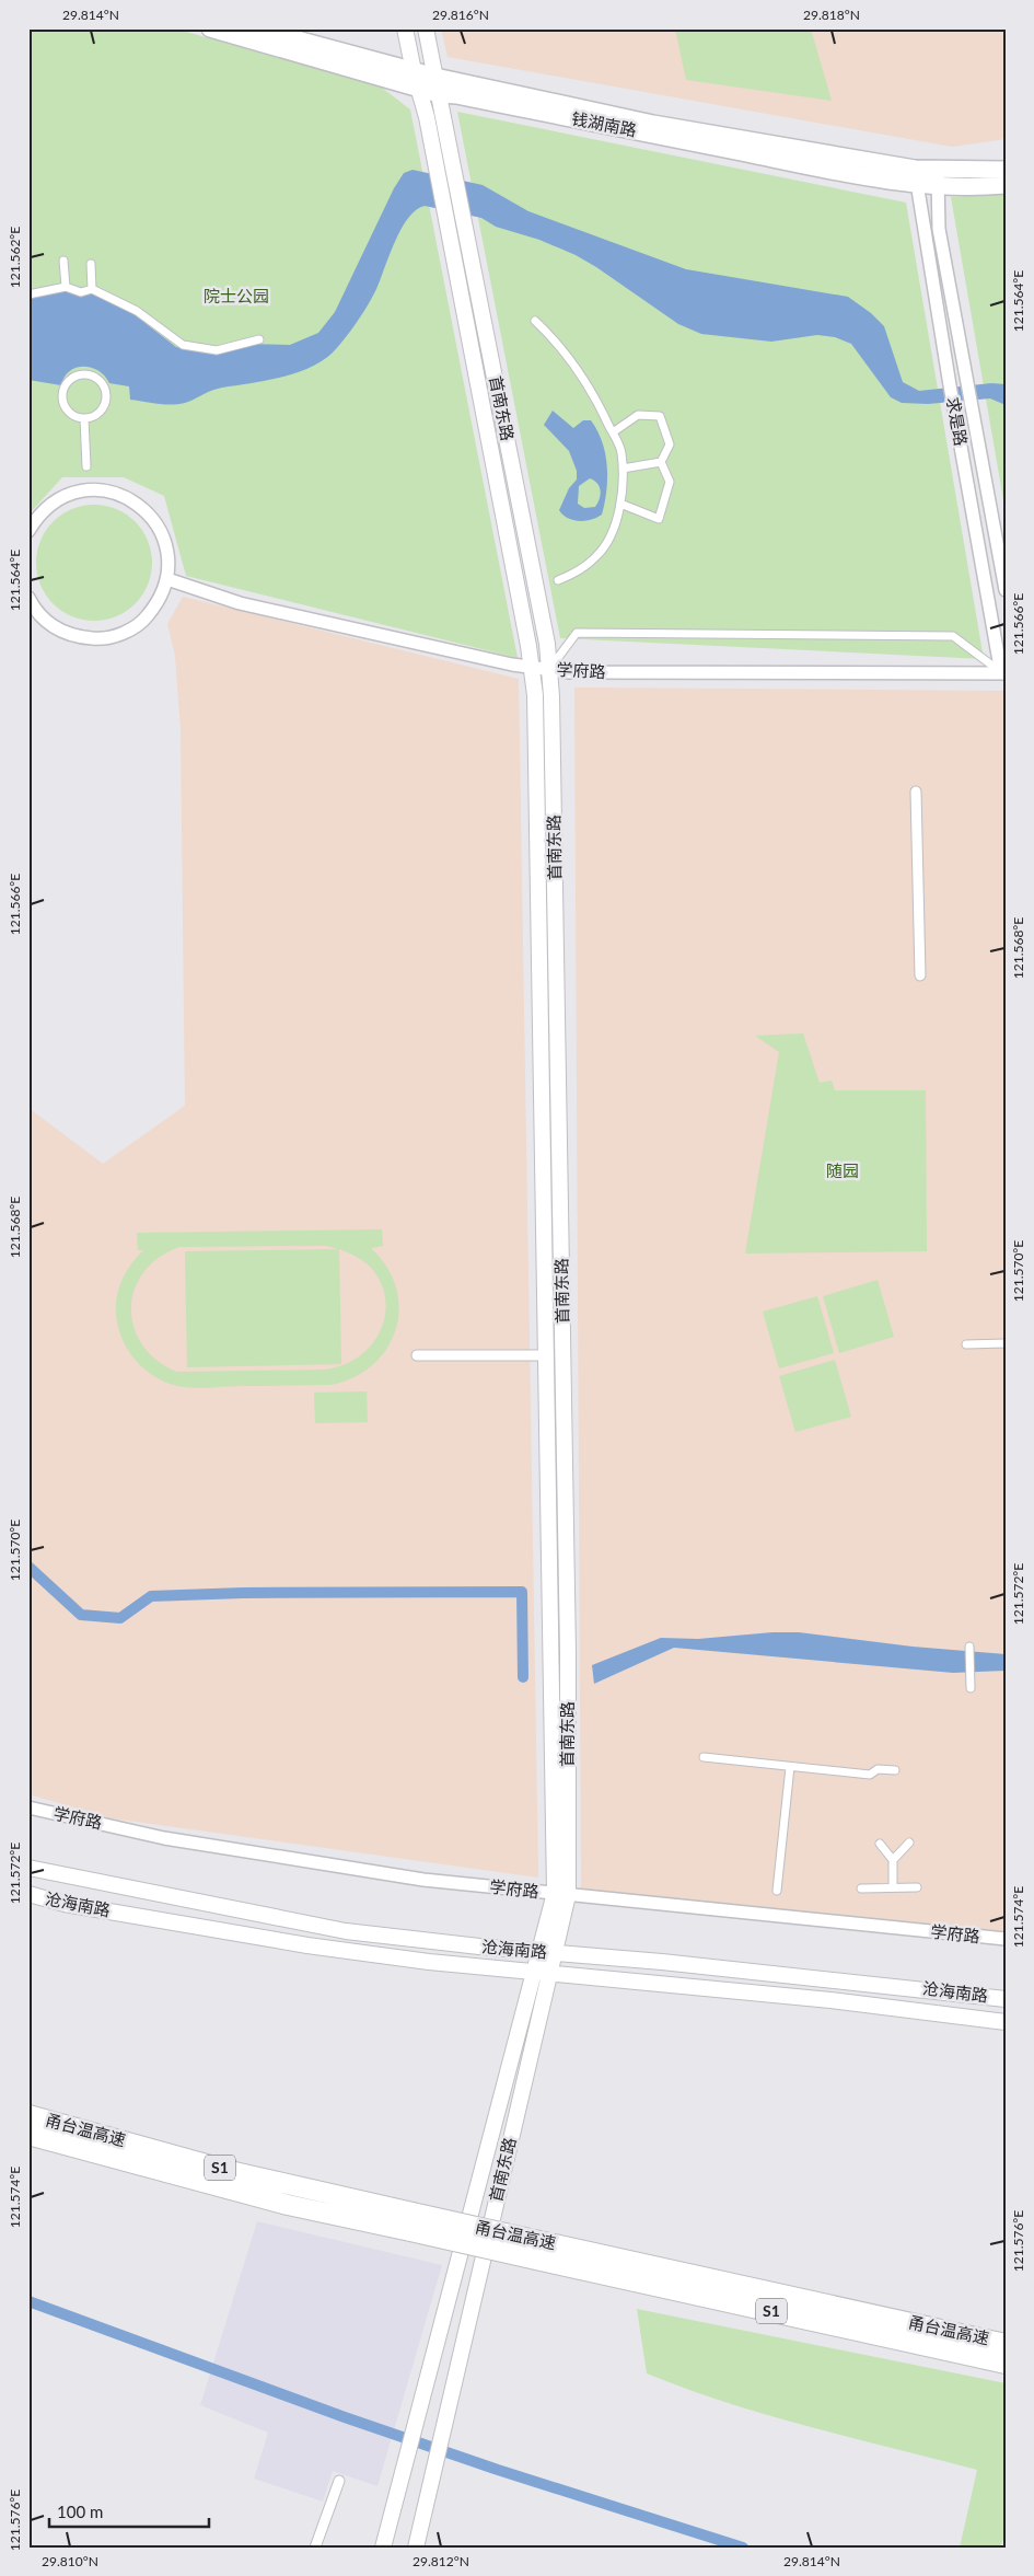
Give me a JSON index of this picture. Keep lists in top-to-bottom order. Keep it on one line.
{"streets":{"highway":["甬台温高速","S1"],"main road":["钱湖南路","首南东路","沧海南路"],"street":["求是路","学府路"]},"crossings":[["钱湖南路","首南东路"],["钱湖南路","求是路"],["首南东路","学府路"],["首南东路","沧海南路"],["首南东路","甬台温高速"],["求是路","学府路"]],"parks":["院士公园","随园"],"scale_bar":"100 m","coordinates":["29.814°N","29.816°N","29.818°N","121.562°E","121.564°E","121.566°E","121.568°E","121.570°E","121.572°E","121.574°E","121.576°E","29.810°N","29.812°N"]}
